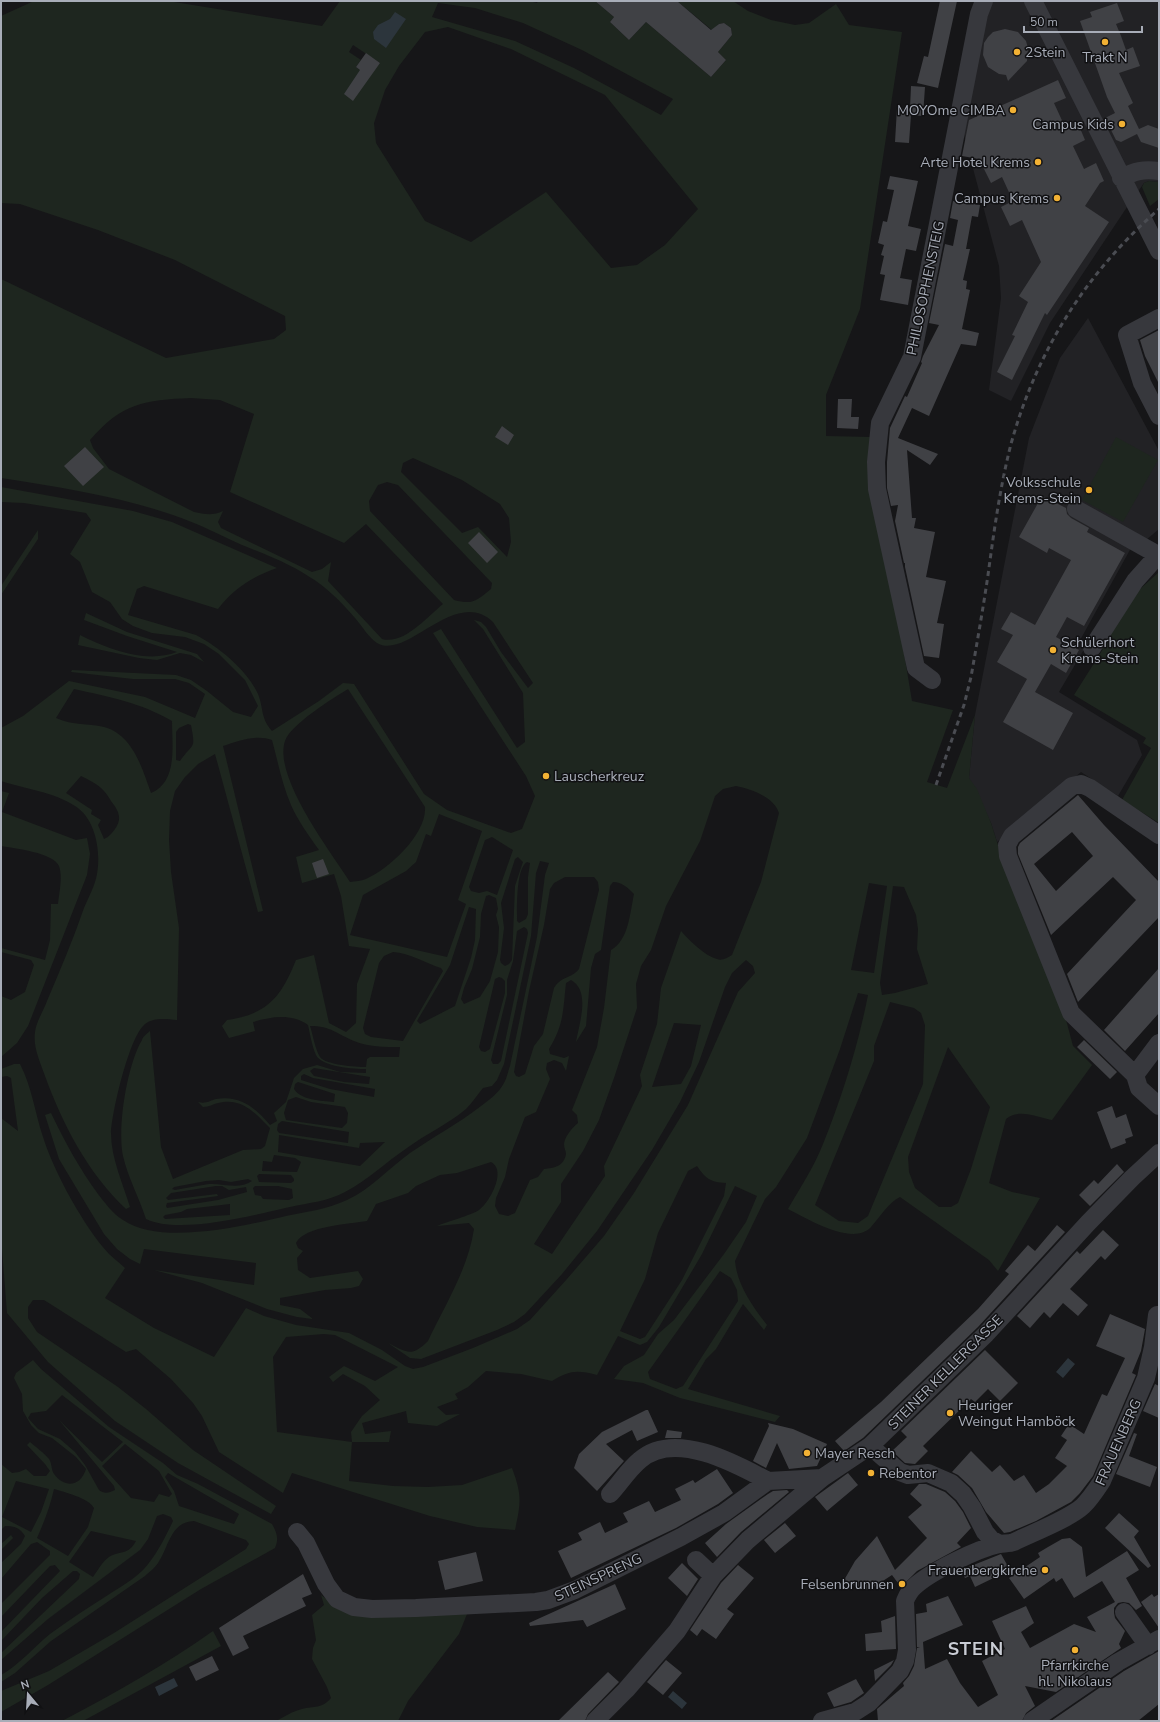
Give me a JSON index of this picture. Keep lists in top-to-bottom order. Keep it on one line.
{"streets":{"street":["PHILOSOPHENSTEIG","STEINER KELLERGASSE","FRAUENBERG","STEINSPRENG"]},"districts":["STEIN"],"places":["Trakt N","2Stein","MOYOme CIMBA","Campus Kids","Arte Hotel Krems","Campus Krems","Volksschule Krems-Stein","Schülerhort Krems-Stein","Lauscherkreuz","Heuriger Weingut Hamböck","Mayer Resch","Rebentor","Frauenbergkirche","Felsenbrunnen","Pfarrkirche hl. Nikolaus"],"scale_bar":"50 m","north":"top"}
